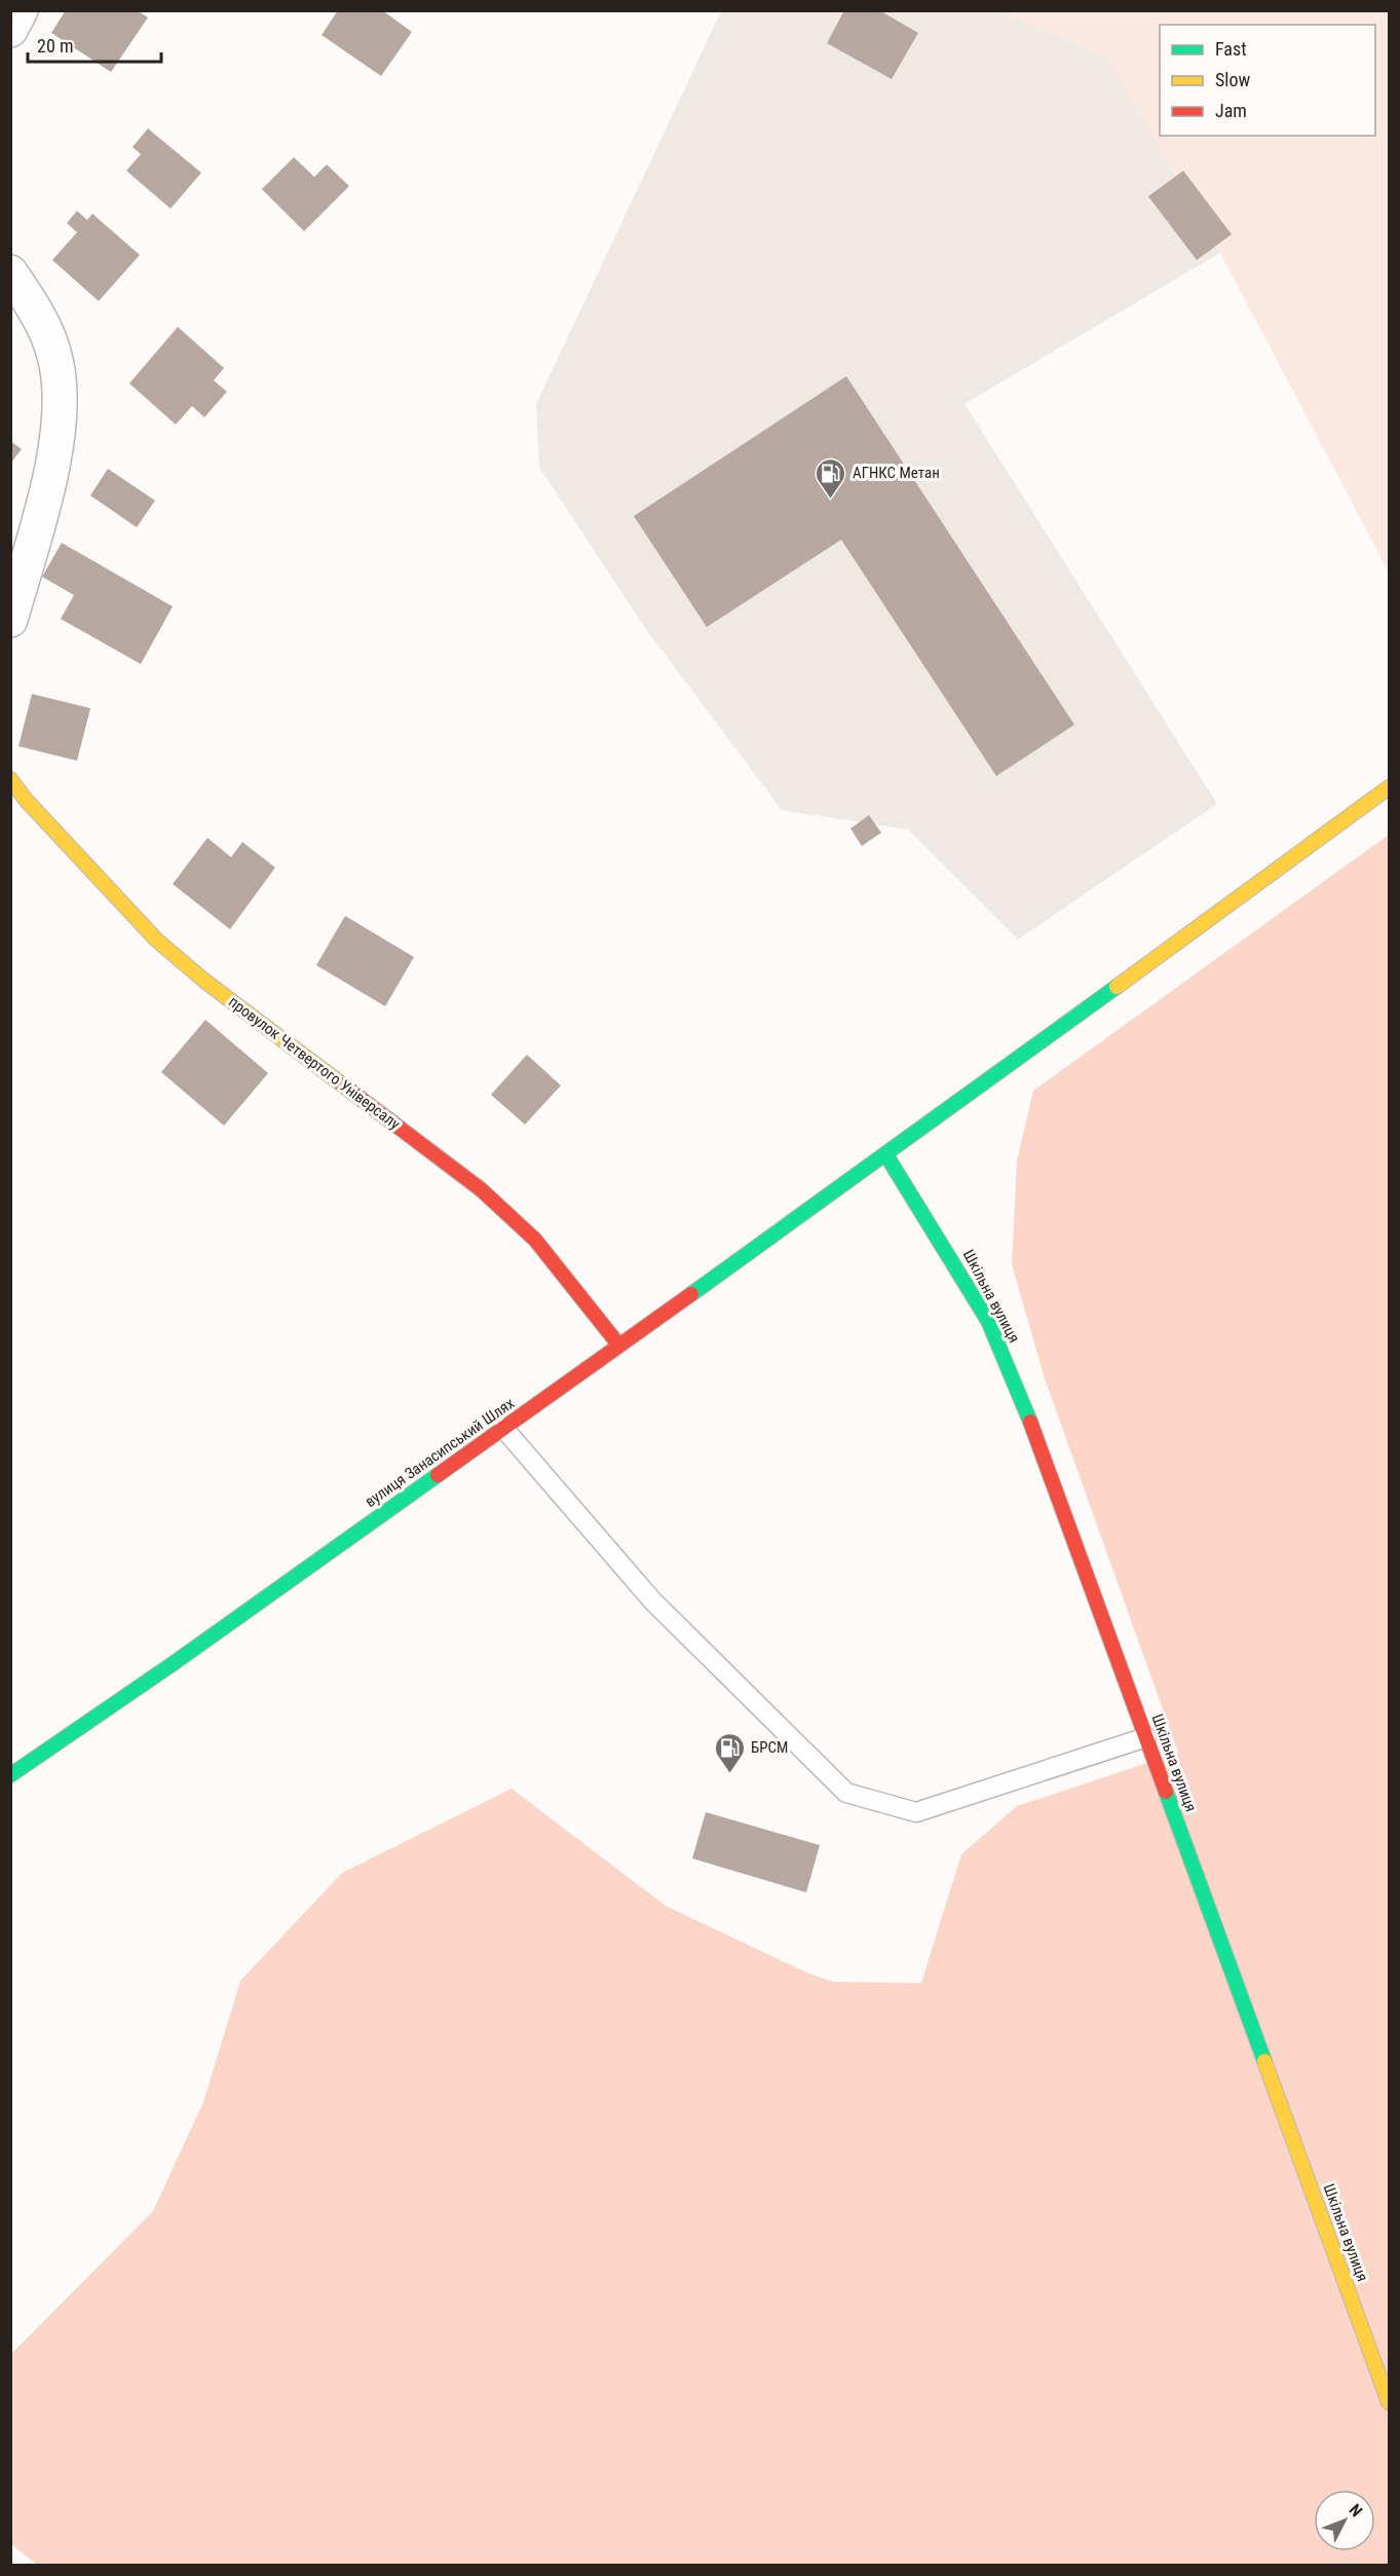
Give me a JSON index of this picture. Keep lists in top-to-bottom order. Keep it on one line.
{"streets":{"main road":["провулок Четвертого Універсалу","Шкільна вулиця","вулиця Занасипський Шлях"]},"crossings":[["провулок Четвертого Універсалу","вулиця Занасипський Шлях"],["Шкільна вулиця","вулиця Занасипський Шлях"]],"places":{"fuel station":["АГНКС Метан","БРСМ"]},"legend":["Fast","Slow","Jam"],"scale_bar":"20 m","north":"top right"}
